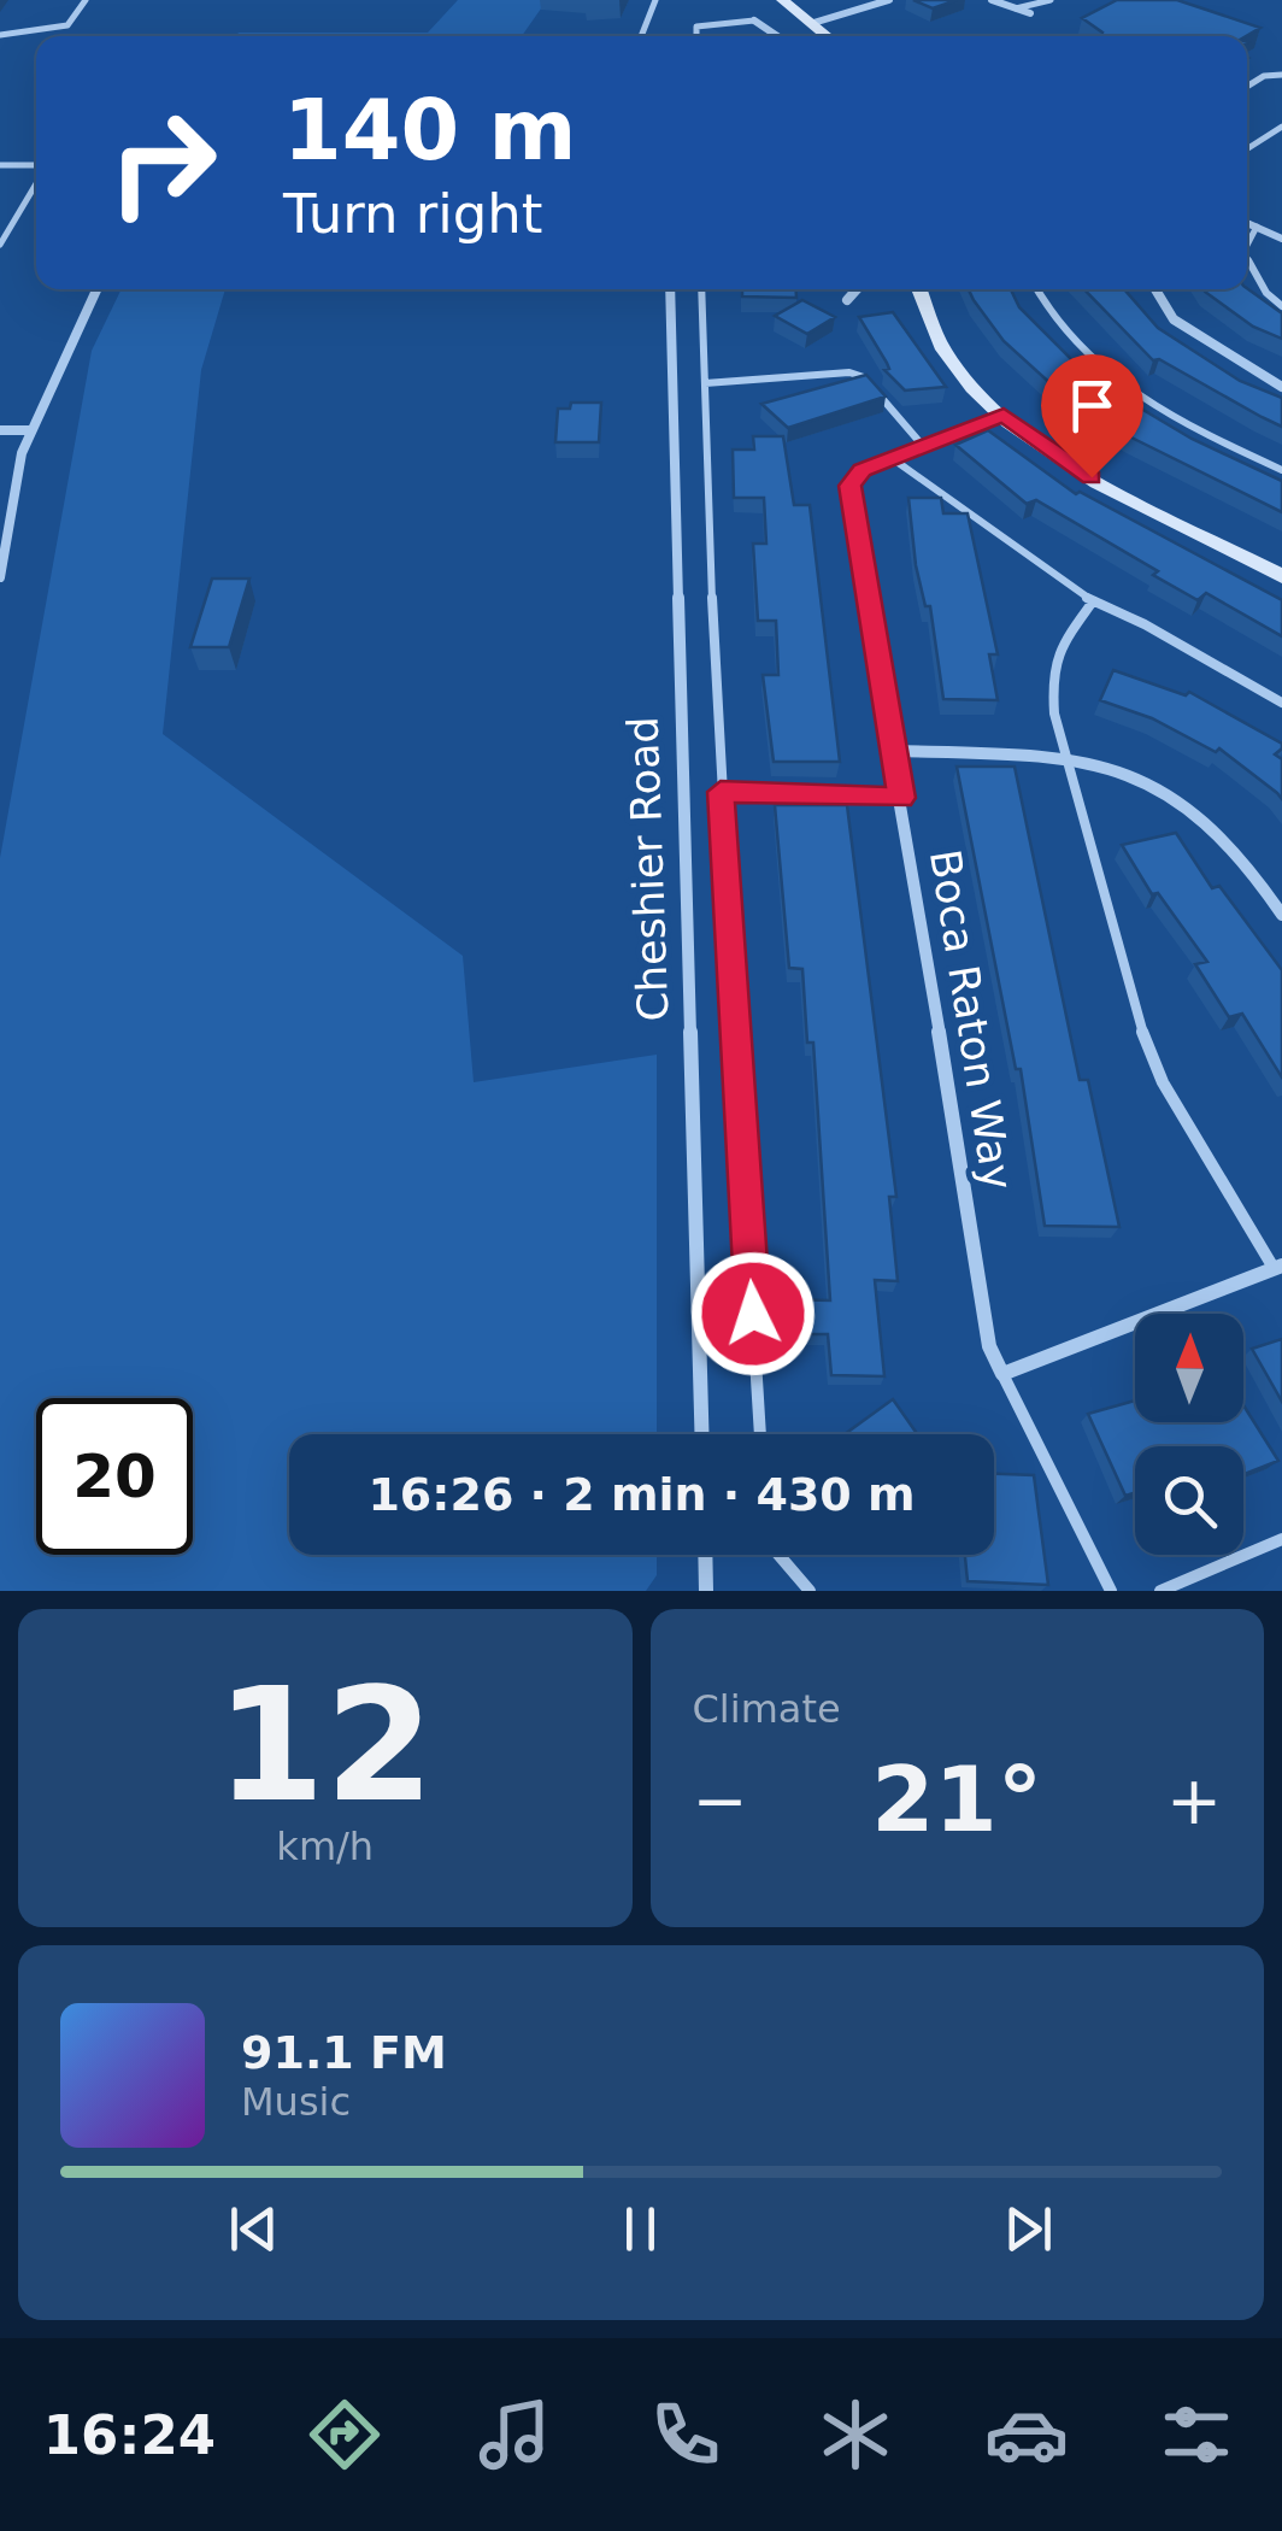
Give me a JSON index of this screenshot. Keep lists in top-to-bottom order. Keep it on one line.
{"streets":{"street":["Cheshier Road","Boca Raton Way"]},"north":"top","page":{"turn":["140 m","Turn right"],"limit":"20","trip":"16:26 · 2 min · 430 m","tile":[["12","km/h"],"Climate"],"heat":["−","21°","+"],"song":["91.1 FM","Music"],"tabs":"16:24"}}
